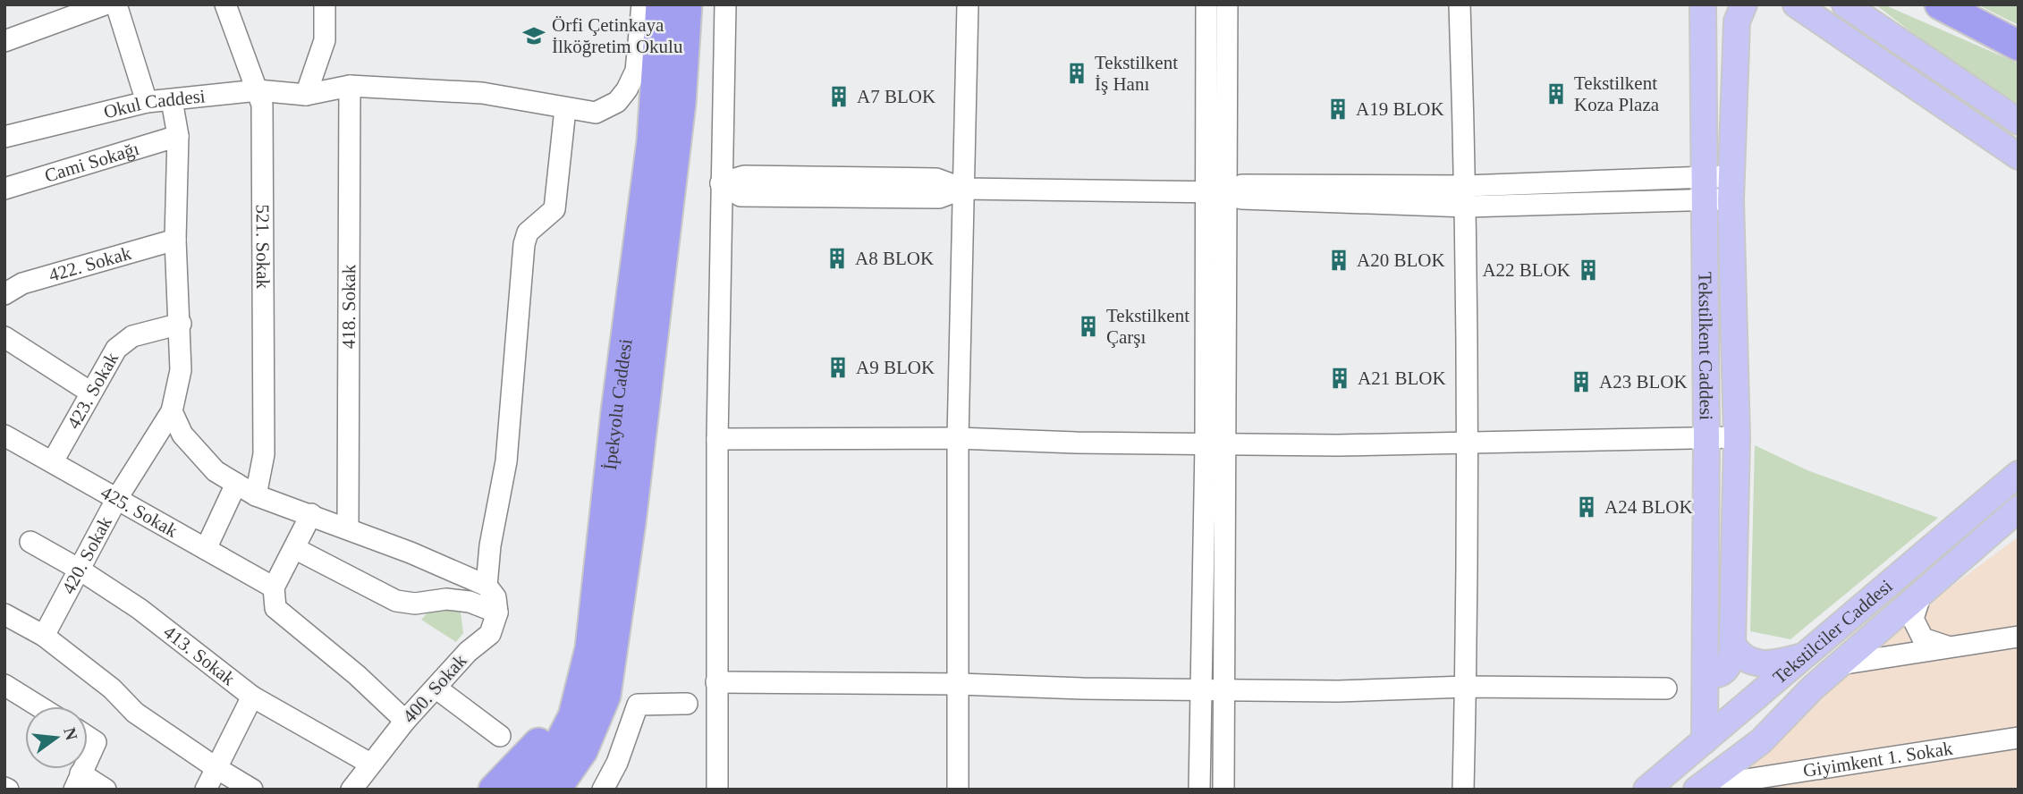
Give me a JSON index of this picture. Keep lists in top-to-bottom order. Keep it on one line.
{"streets":{"highway":["İpekyolu Caddesi"],"main road":["Tekstilkent Caddesi","Tekstilciler Caddesi"],"street":["Okul Caddesi","Cami Sokağı","521. Sokak","422. Sokak","418. Sokak","423. Sokak","425. Sokak","420. Sokak","413. Sokak","400. Sokak","Giyimkent 1. Sokak"]},"crossings":[["Okul Caddesi","521. Sokak"],["Okul Caddesi","418. Sokak"],["Okul Caddesi","420. Sokak"],["Cami Sokağı","420. Sokak"],["422. Sokak","420. Sokak"],["Tekstilkent Caddesi","Tekstilciler Caddesi"],["423. Sokak","425. Sokak"],["423. Sokak","420. Sokak"],["425. Sokak","420. Sokak"],["420. Sokak","413. Sokak"],["Tekstilciler Caddesi","Giyimkent 1. Sokak"],["413. Sokak","400. Sokak"]],"places":{"school or university":["Örfi Çetinkaya İlköğretim Okulu"],"building":["Tekstilkent İş Hanı","Tekstilkent Koza Plaza","A7 BLOK","A19 BLOK","A8 BLOK","A20 BLOK","A22 BLOK","Tekstilkent Çarşı","A9 BLOK","A21 BLOK","A23 BLOK","A24 BLOK"]},"north":"right"}
